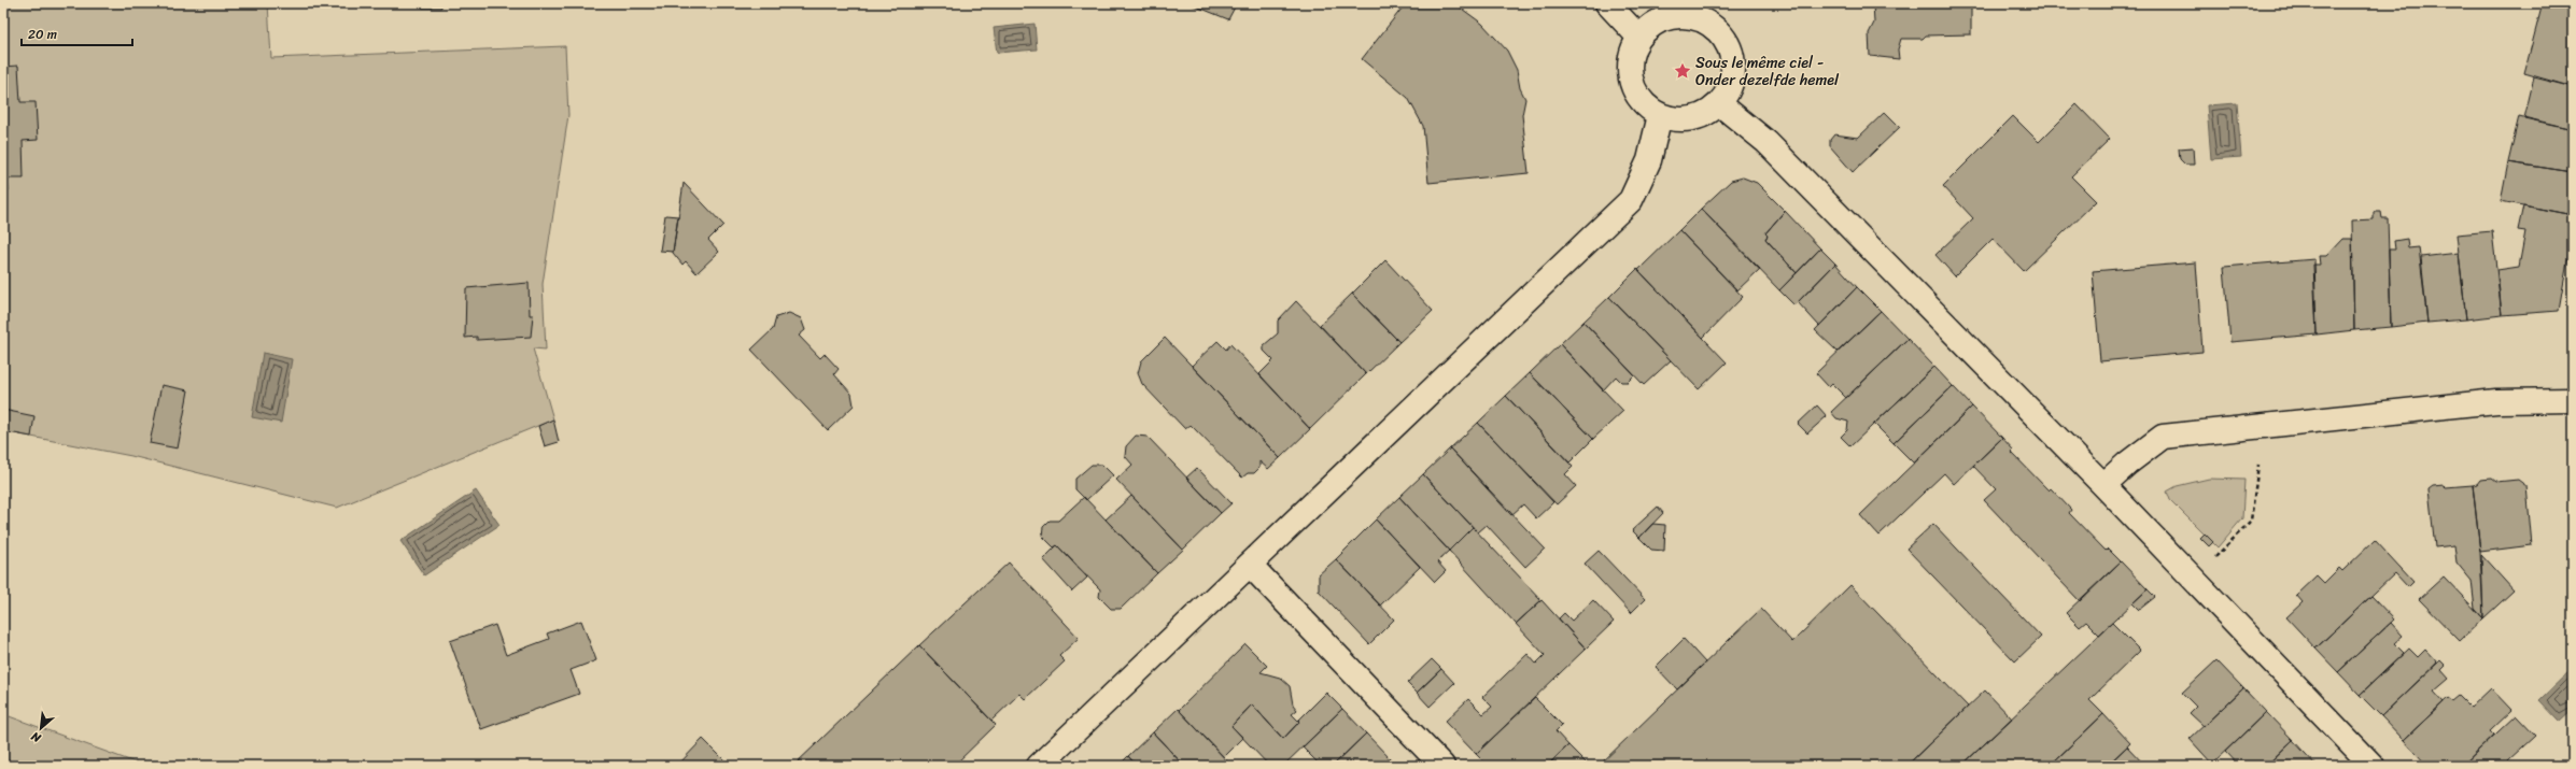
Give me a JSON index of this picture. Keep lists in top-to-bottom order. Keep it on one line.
{"places":{"place":["Sous le même ciel - Onder dezelfde hemel"]},"scale_bar":"20 m","north":"bottom left"}
